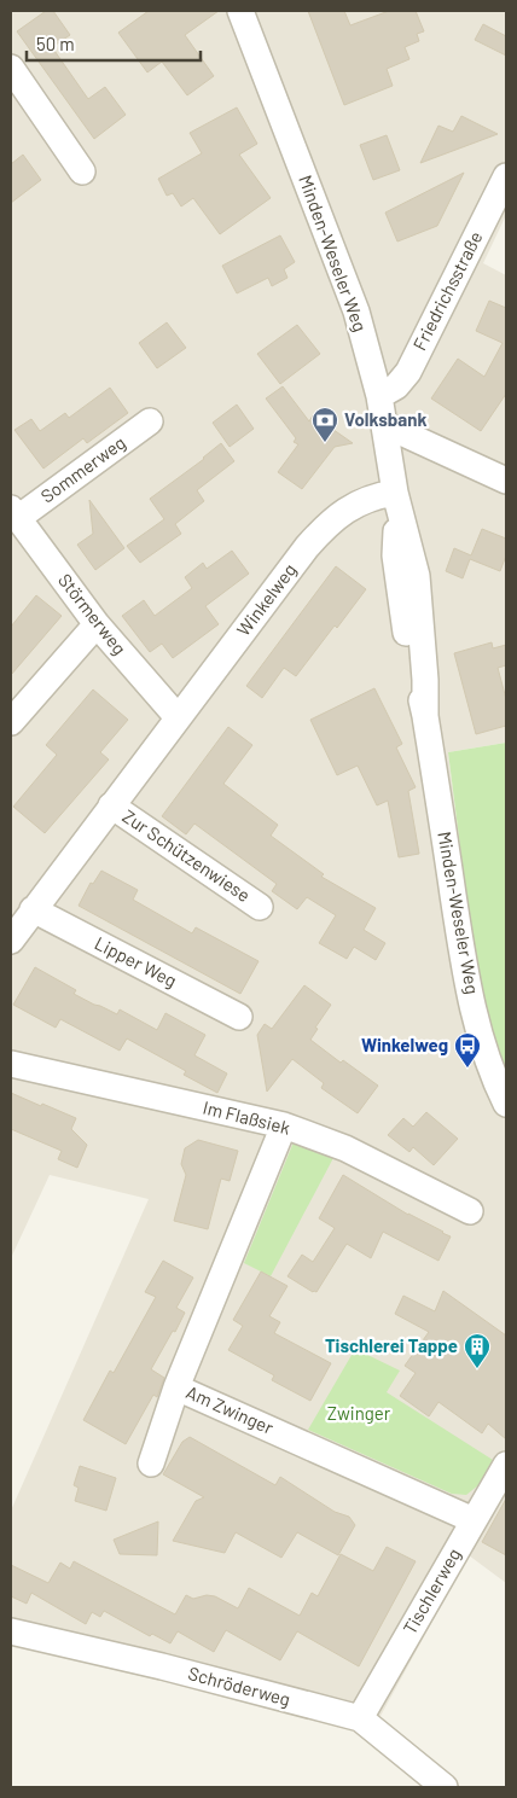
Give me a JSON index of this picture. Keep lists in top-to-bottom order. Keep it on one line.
{"streets":{"street":["Minden-Weseler Weg","Friedrichsstraße","Sommerweg","Winkelweg","Störmerweg","Zur Schützenwiese","Lipper Weg","Im Flaßsiek","Am Zwinger","Tischlerweg","Schröderweg"]},"crossings":[["Minden-Weseler Weg","Friedrichsstraße"],["Minden-Weseler Weg","Winkelweg"],["Sommerweg","Störmerweg"],["Winkelweg","Störmerweg"],["Winkelweg","Zur Schützenwiese"],["Winkelweg","Lipper Weg"],["Im Flaßsiek","Am Zwinger"],["Am Zwinger","Tischlerweg"],["Tischlerweg","Schröderweg"]],"parks":["Zwinger"],"places":{"bank":["Volksbank"],"bus stop":["Winkelweg"],"building":["Tischlerei Tappe"]},"scale_bar":"50 m"}
